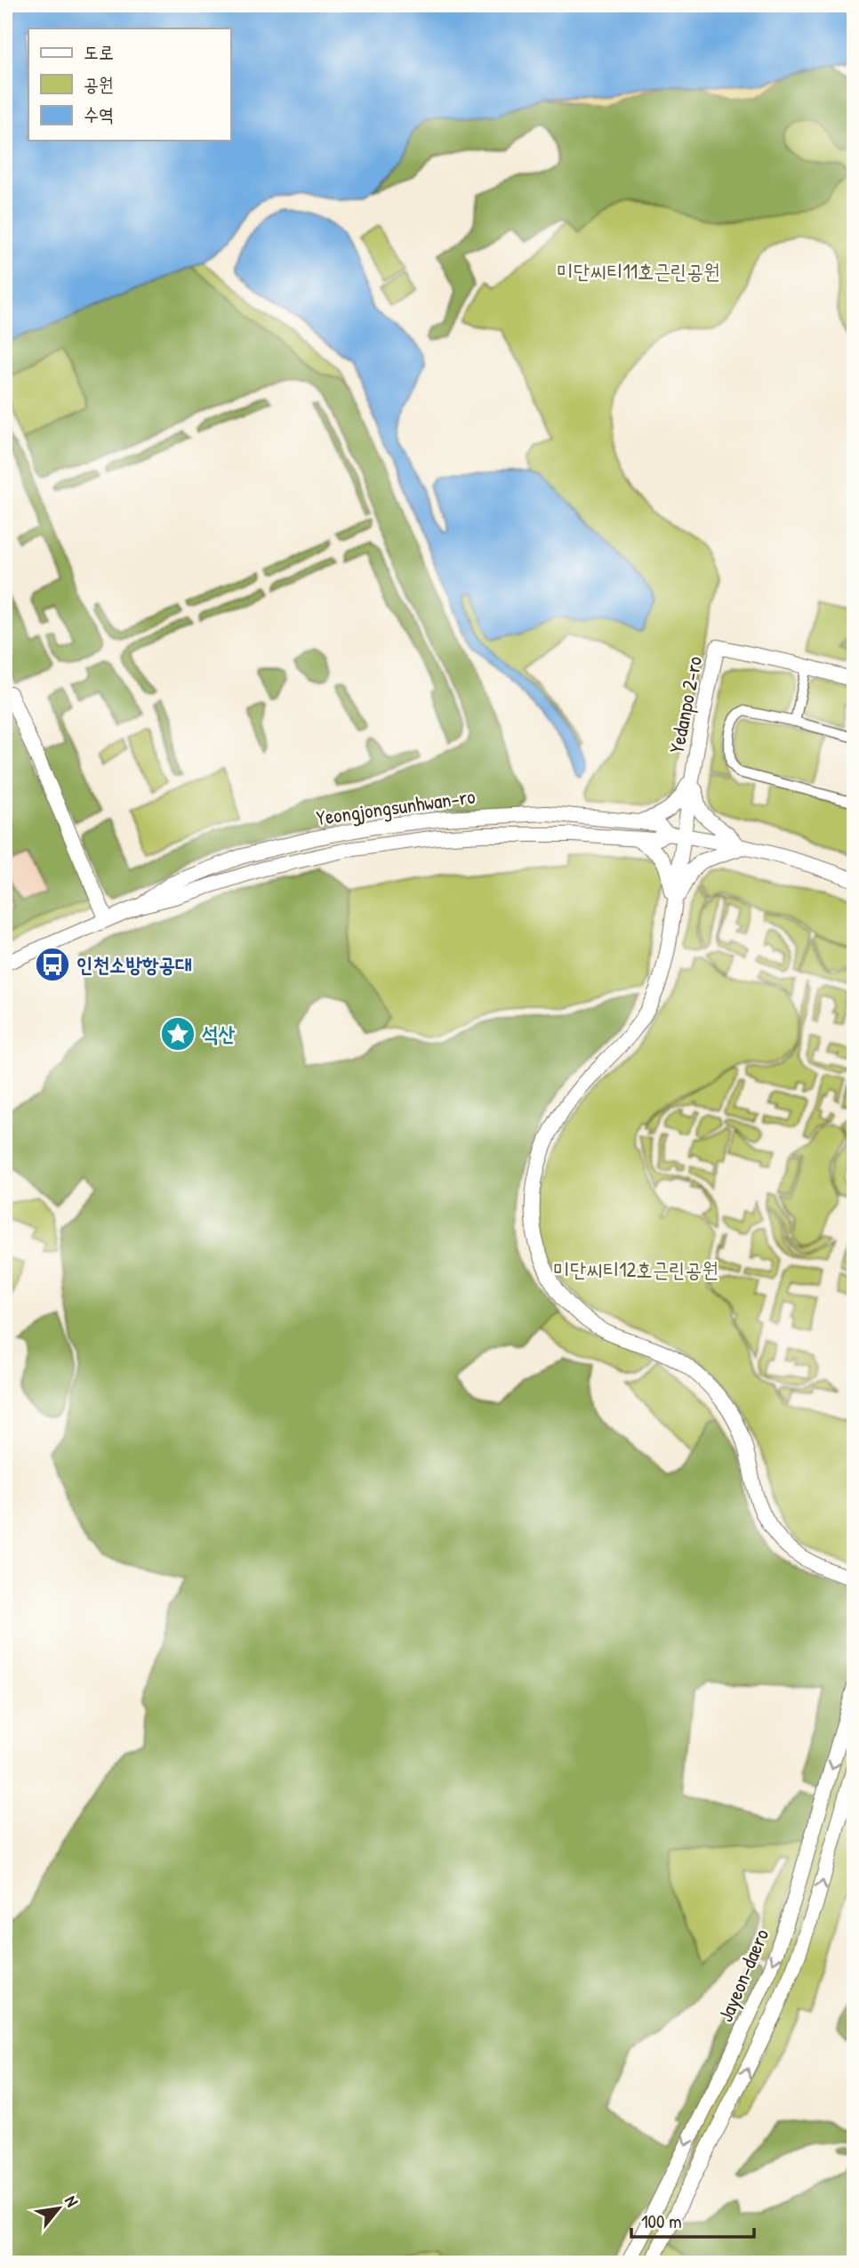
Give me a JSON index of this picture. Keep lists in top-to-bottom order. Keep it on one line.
{"streets":{"main road":["Yedanpo 2-ro","Yeongjongsunhwan-ro","Jayeon-daero"]},"crossings":[["Yedanpo 2-ro","Yeongjongsunhwan-ro"]],"parks":["미단씨티11호근린공원","미단씨티12호근린공원"],"places":{"bus stop":["인천소방항공대"],"place":["석산"]},"legend":["도로","공원","수역"],"scale_bar":"100 m","north":"top right"}
